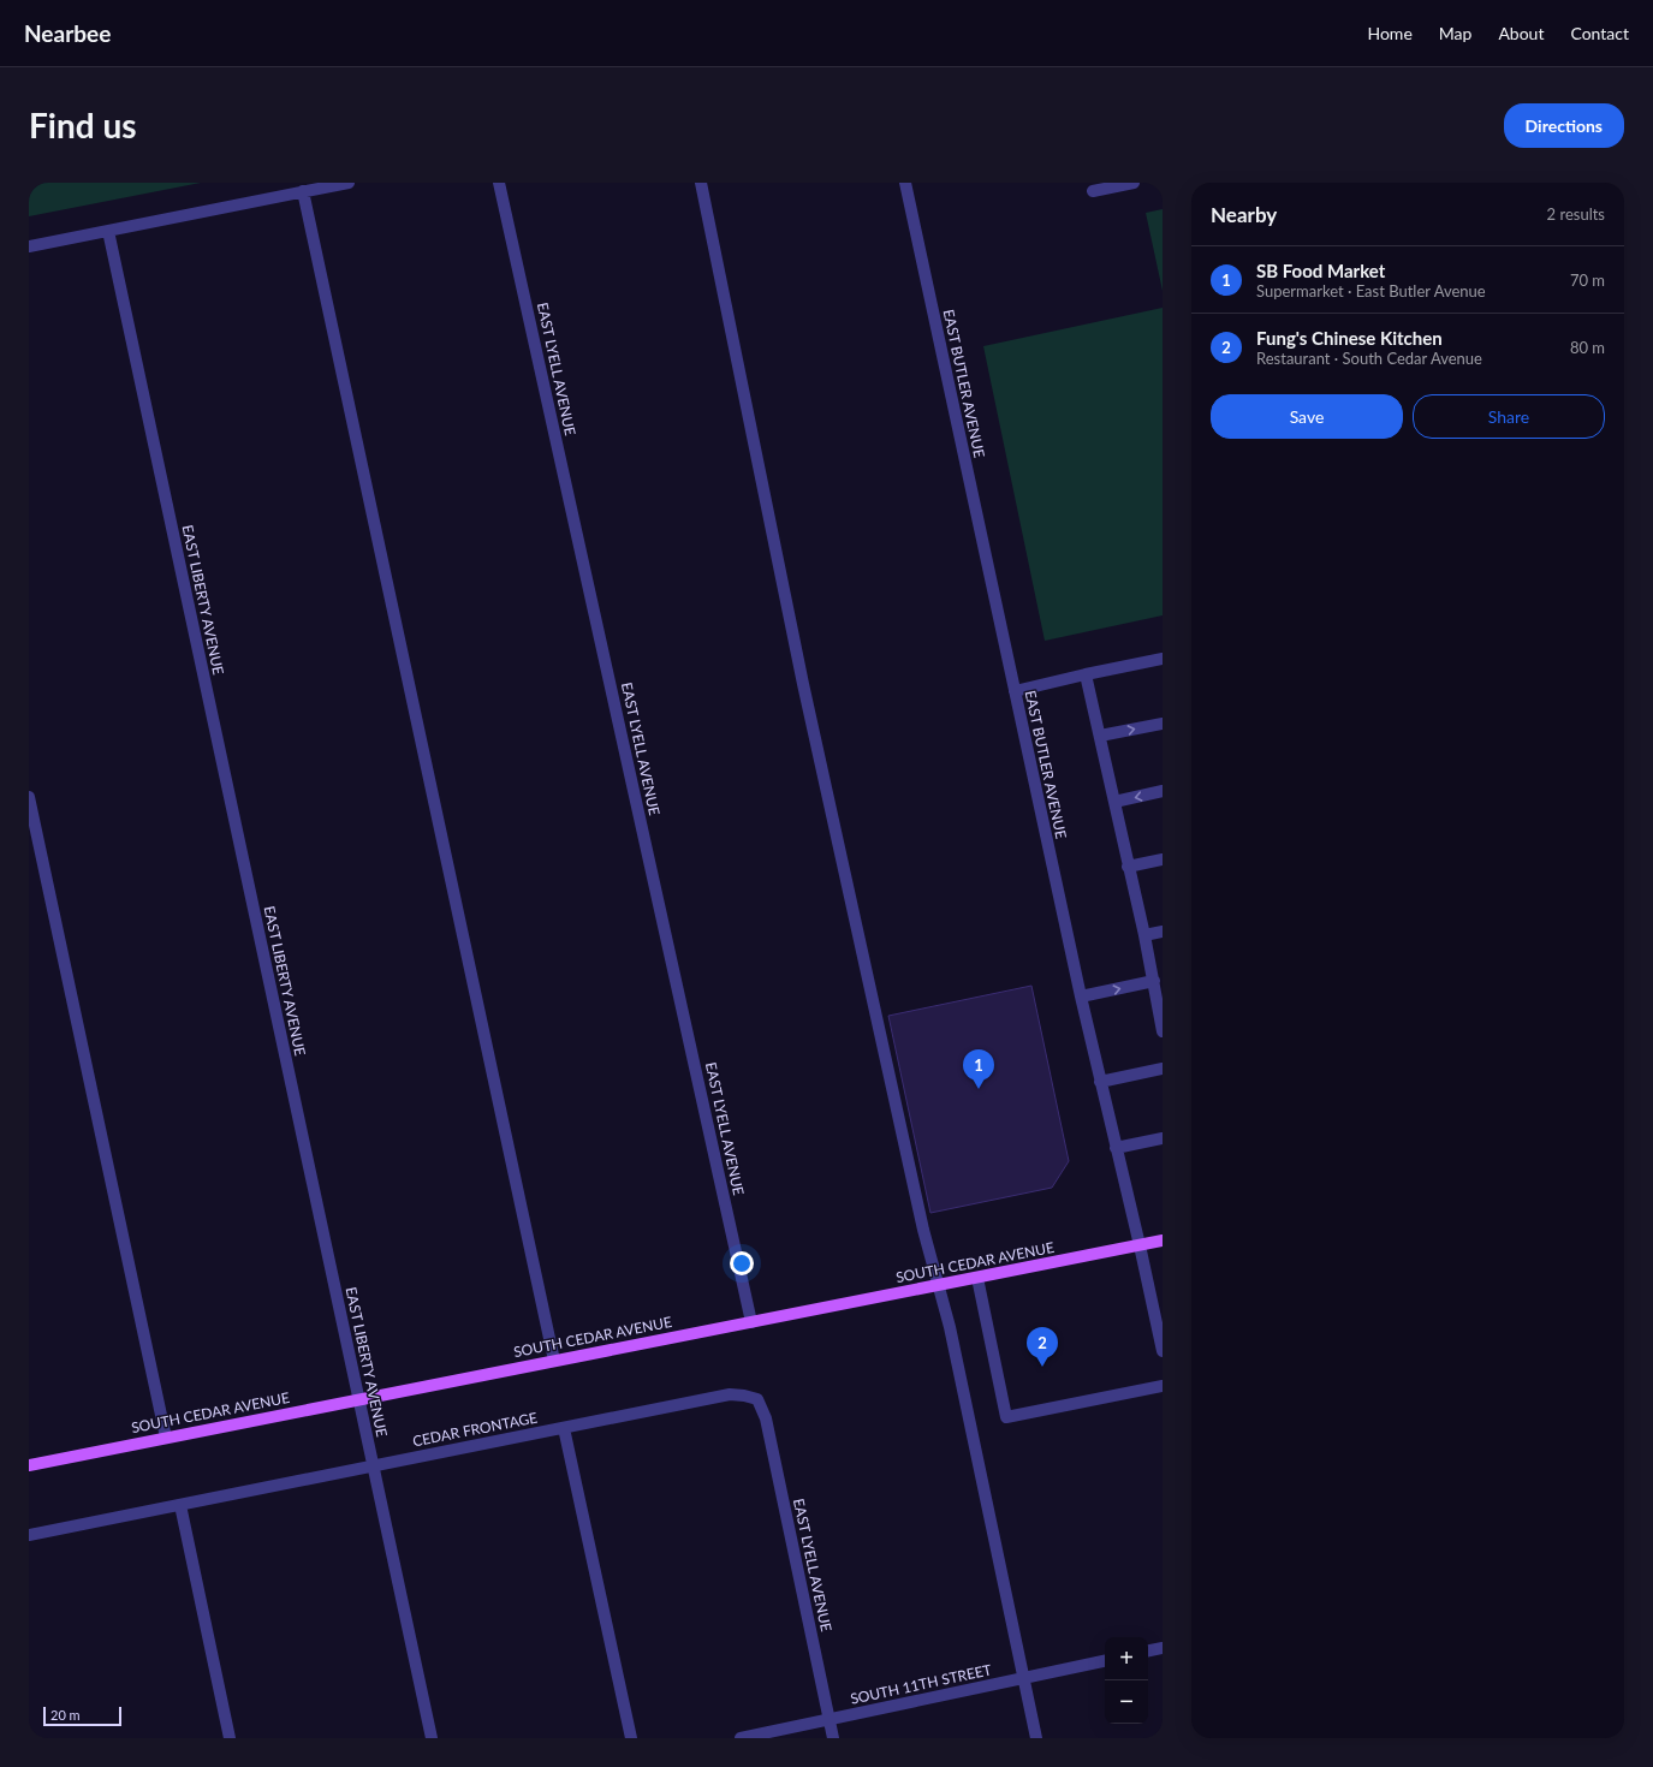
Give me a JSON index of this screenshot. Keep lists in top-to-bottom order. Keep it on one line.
{"streets":{"main road":["SOUTH CEDAR AVENUE"],"street":["EAST LYELL AVENUE","EAST BUTLER AVENUE","EAST LIBERTY AVENUE","CEDAR FRONTAGE","SOUTH 11TH STREET"]},"crossings":[["EAST LYELL AVENUE","SOUTH CEDAR AVENUE"],["EAST LYELL AVENUE","CEDAR FRONTAGE"],["EAST LYELL AVENUE","SOUTH 11TH STREET"],["EAST BUTLER AVENUE","SOUTH CEDAR AVENUE"],["EAST LIBERTY AVENUE","SOUTH CEDAR AVENUE"],["EAST LIBERTY AVENUE","CEDAR FRONTAGE"]],"scale_bar":"20 m","page":{"header":"Nearbee","nav":["Home","Map","About","Contact"],"buttons":["Directions",["Save","Share"]],"title":"Find us","heading":["Nearby","2 results"],"list":[{"mark":"1","name":"SB Food Market","note":"Supermarket · East Butler Avenue","value":"70 m"},{"mark":"2","name":"Fung's Chinese Kitchen","note":"Restaurant · South Cedar Avenue","value":"80 m"}],"pins":["1","2"],"map_buttons":["+","−"],"scale":"20 m"}}
